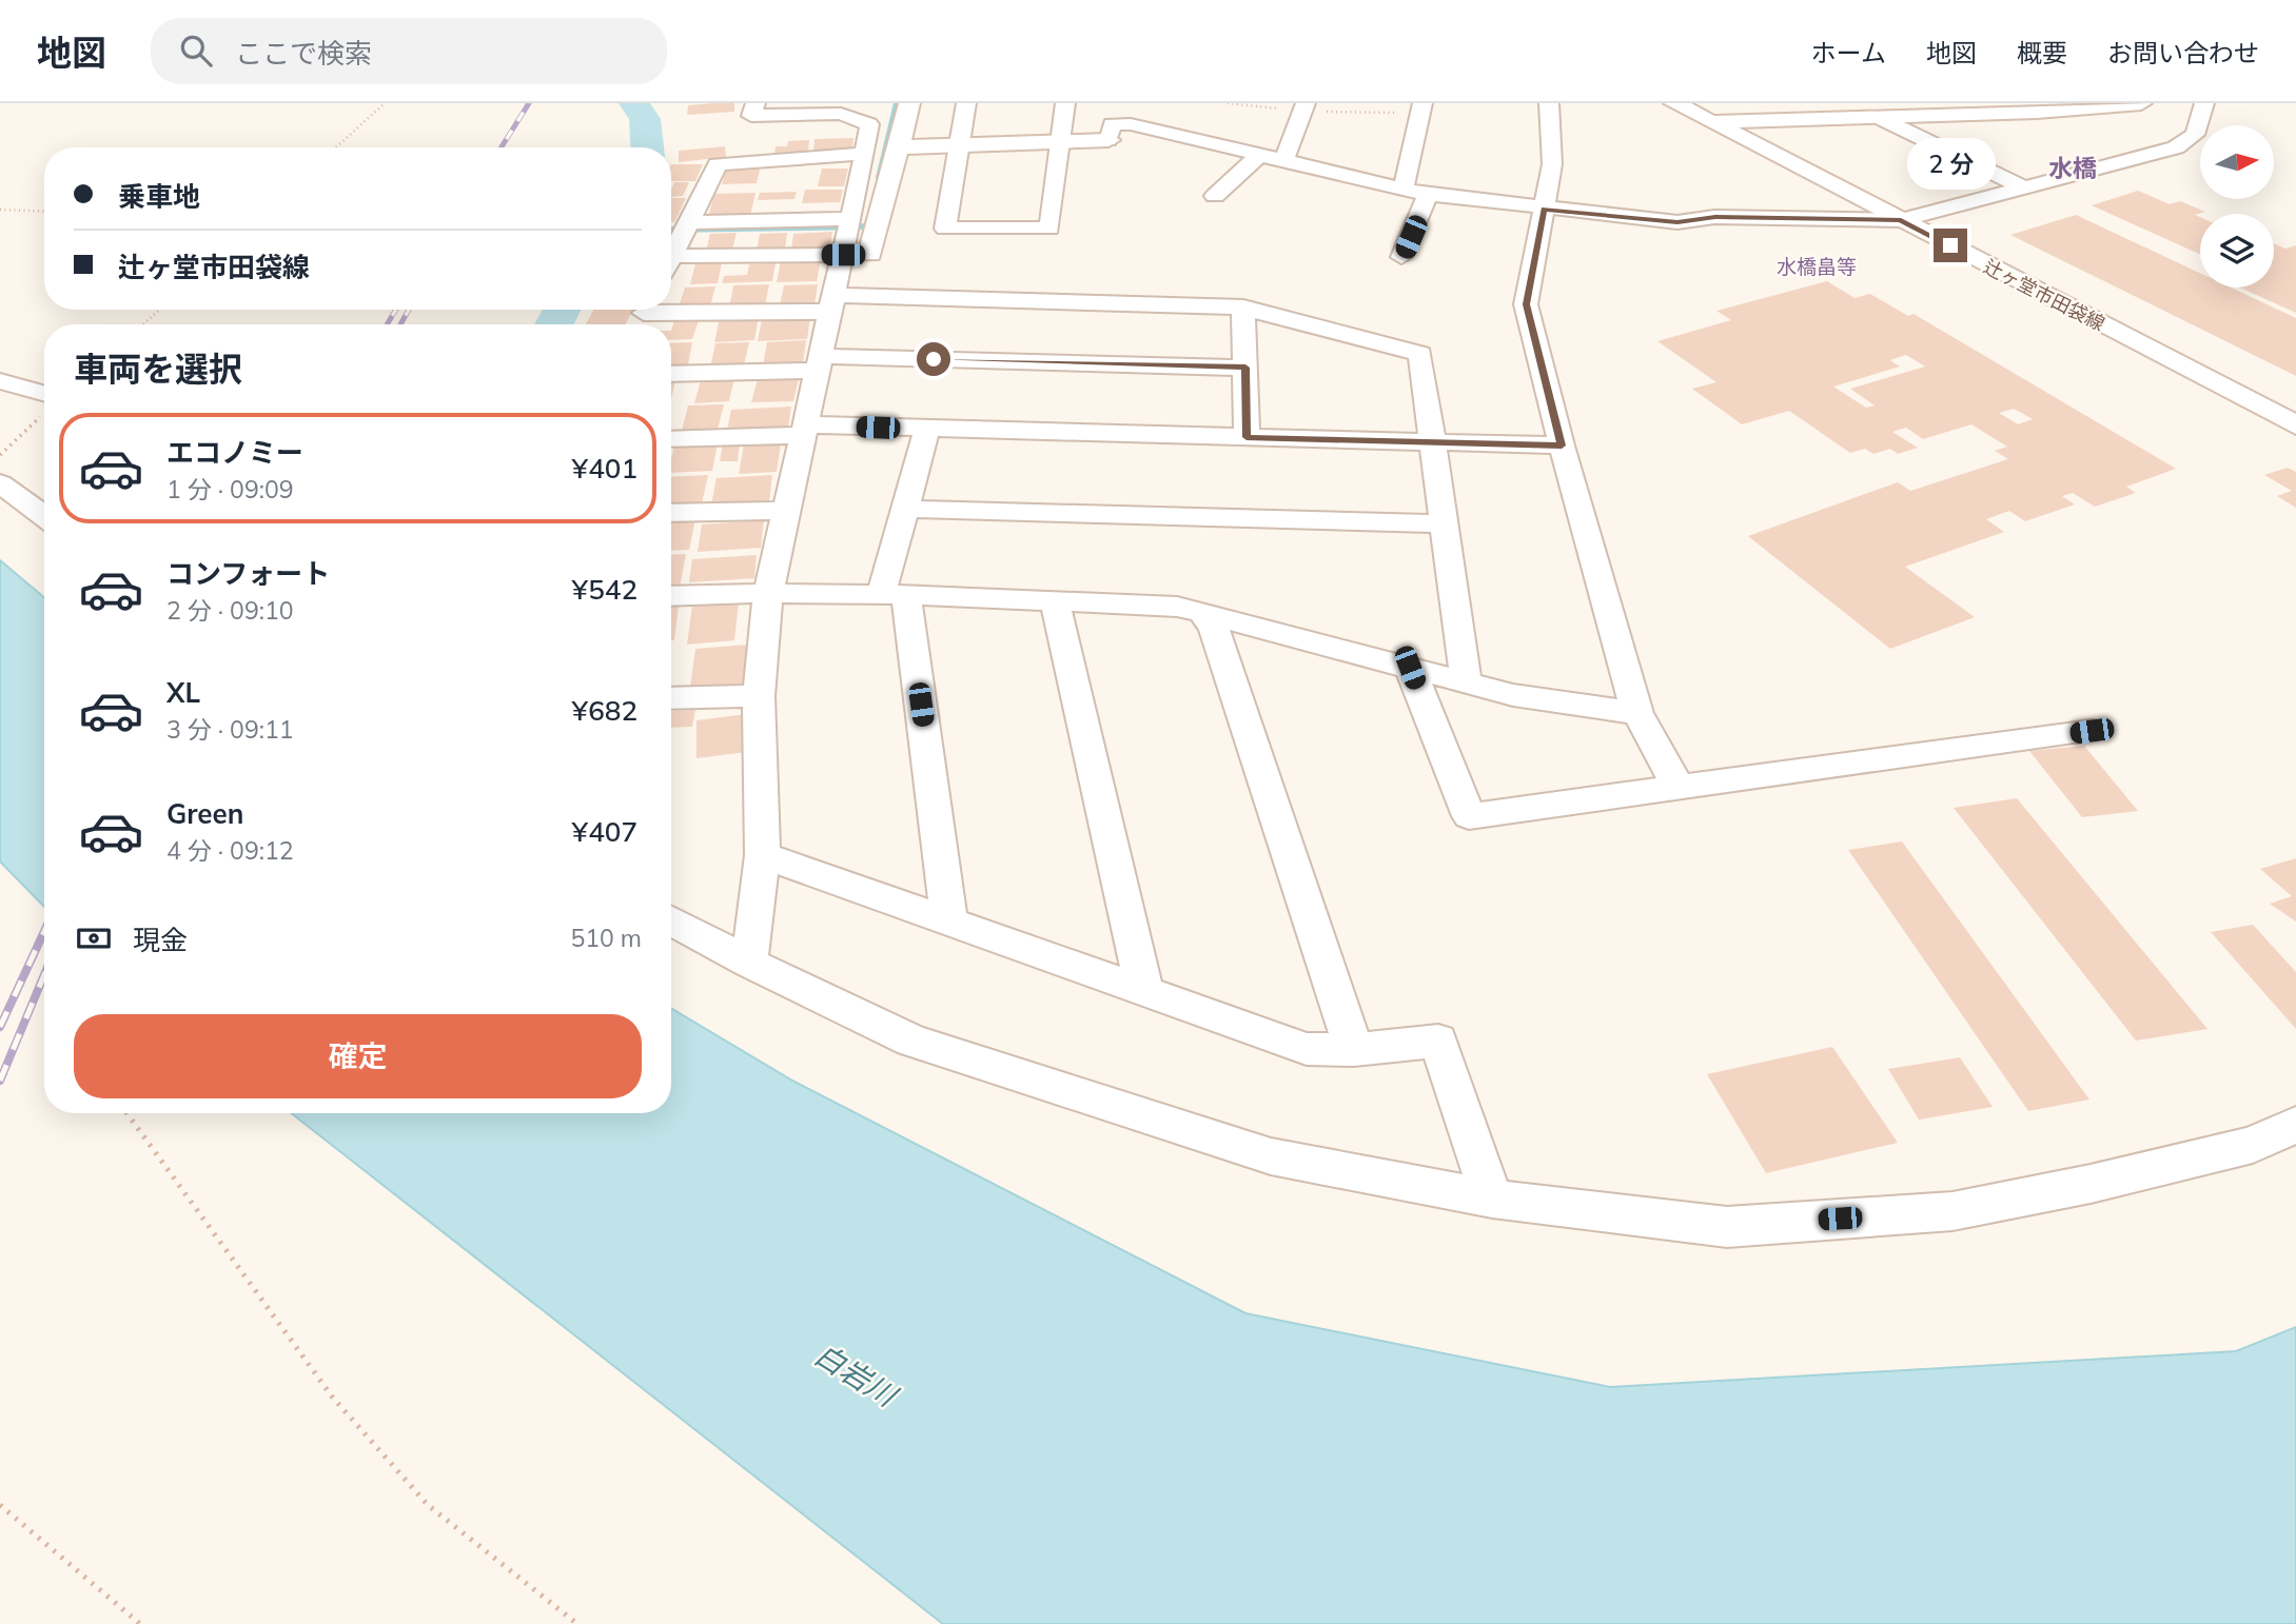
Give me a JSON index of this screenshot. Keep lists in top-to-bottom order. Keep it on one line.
{"streets":{"street":["辻ヶ堂市田袋線"]},"districts":["水橋","水橋畠等"],"water":["白岩川"],"north":"right","page":{"header":"地図","search":"ここで検索","nav":["ホーム","地図","概要","お問い合わせ"],"bubble":"2 分","banner":["乗車地","辻ヶ堂市田袋線"],"heading":"車両を選択","list":[{"name":"エコノミー","note":"1 分 · 09:09","value":"¥401"},{"name":"コンフォート","note":"2 分 · 09:10","value":"¥542"},{"name":"XL","note":"3 分 · 09:11","value":"¥682"},{"name":"Green","note":"4 分 · 09:12","value":"¥407"}],"pay":["現金","510 m"],"buttons":"確定"}}
